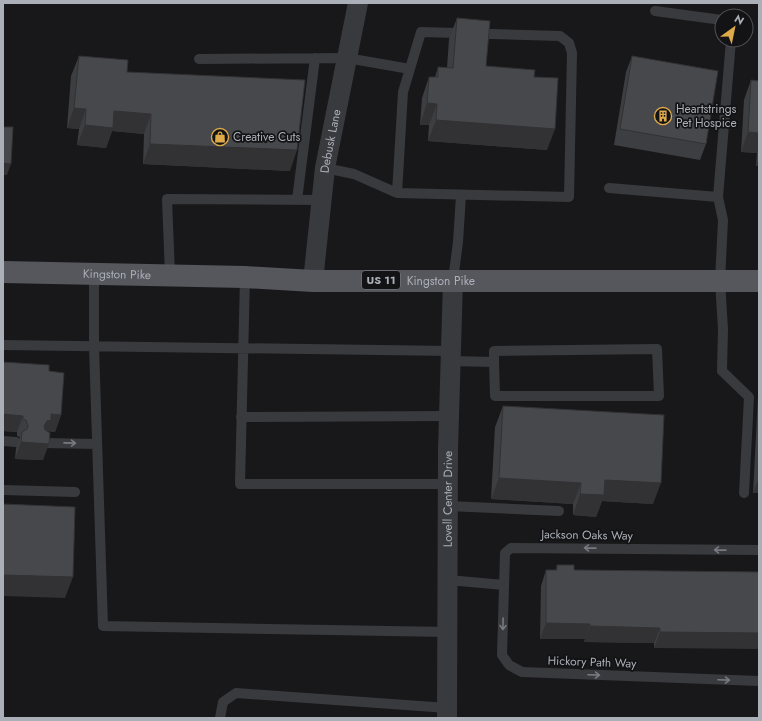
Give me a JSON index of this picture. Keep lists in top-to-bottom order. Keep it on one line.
{"streets":{"main road":["Kingston Pike","US 11"],"street":["Debusk Lane","Lovell Center Drive"],"lane":["Jackson Oaks Way","Hickory Path Way"]},"crossings":[["Debusk Lane","Kingston Pike"],["Kingston Pike","Lovell Center Drive"],["Jackson Oaks Way","Hickory Path Way"]],"one_way":["Hickory Path Way"],"places":{"building":["Heartstrings Pet Hospice"],"shop":["Creative Cuts"]},"north":"top right"}
